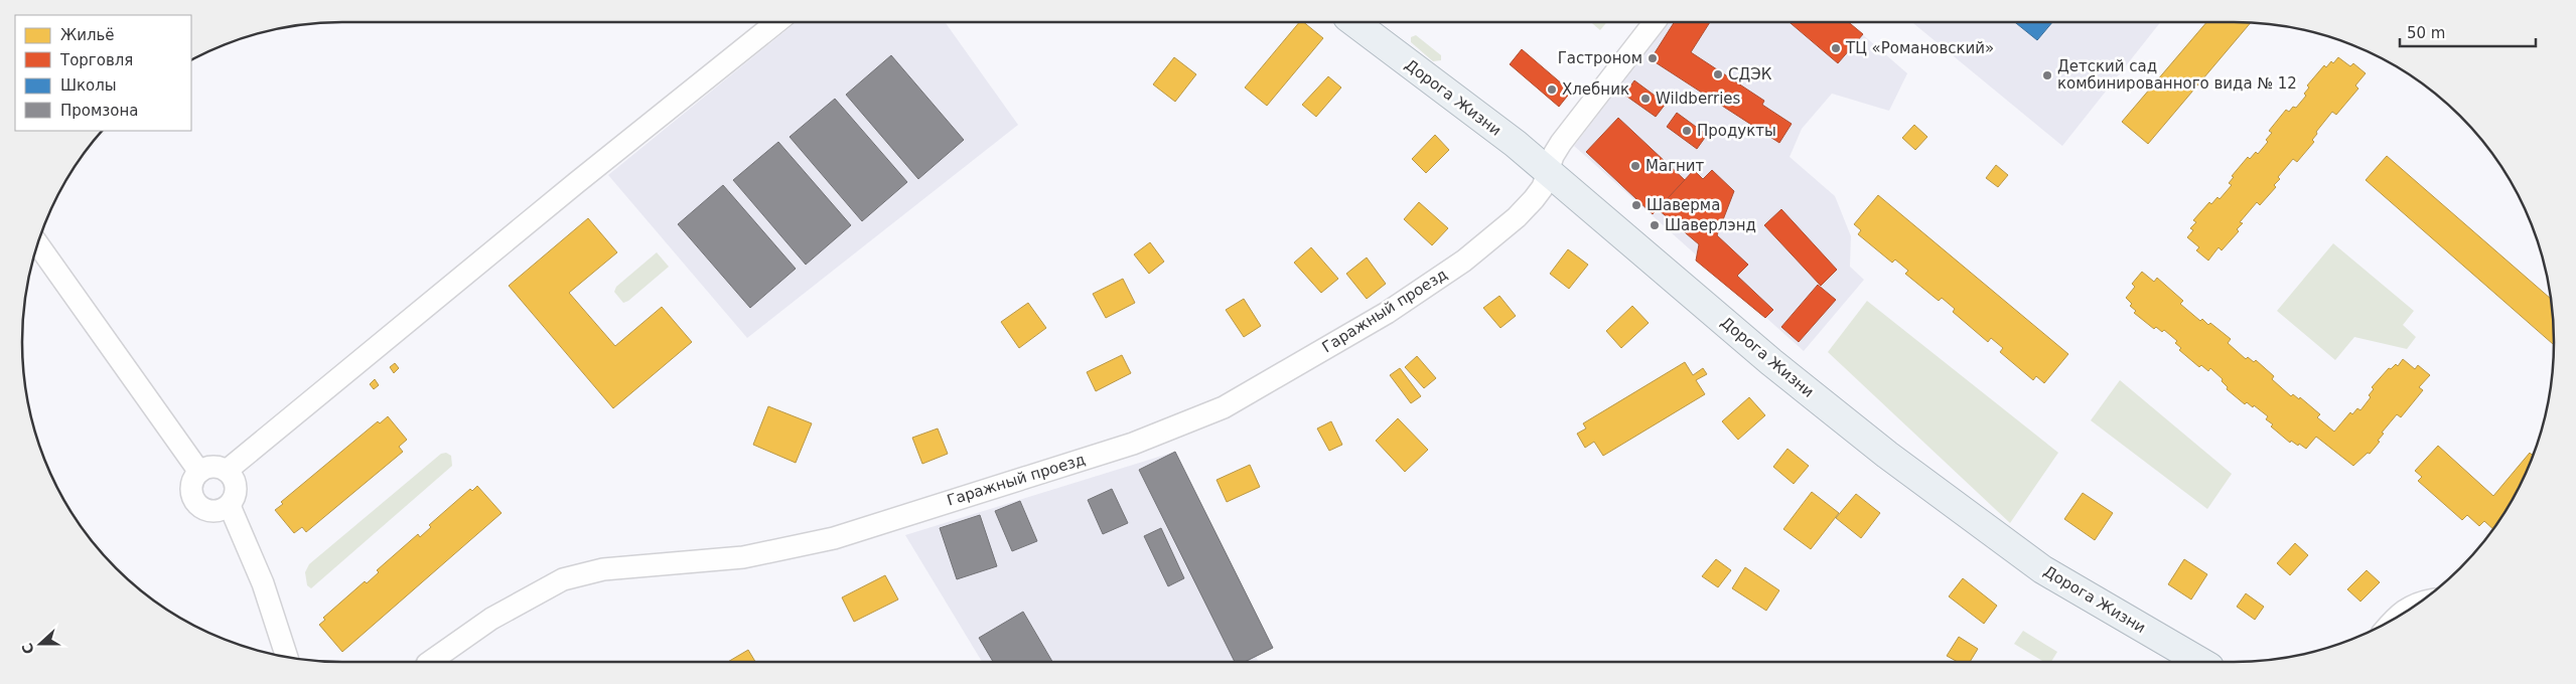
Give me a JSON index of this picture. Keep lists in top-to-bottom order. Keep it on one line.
{"streets":{"main road":["Дорога Жизни"],"street":["Гаражный проезд"]},"crossings":[["Дорога Жизни","Гаражный проезд"]],"places":["ТЦ «Романовский»","Гастроном","СДЭК","Детский сад комбинированного вида № 12","Хлебник","Wildberries","Продукты","Магнит","Шаверма","Шаверлэнд"],"legend":["Жильё","Торговля","Школы","Промзона"],"scale_bar":"50 m","north":"left"}
